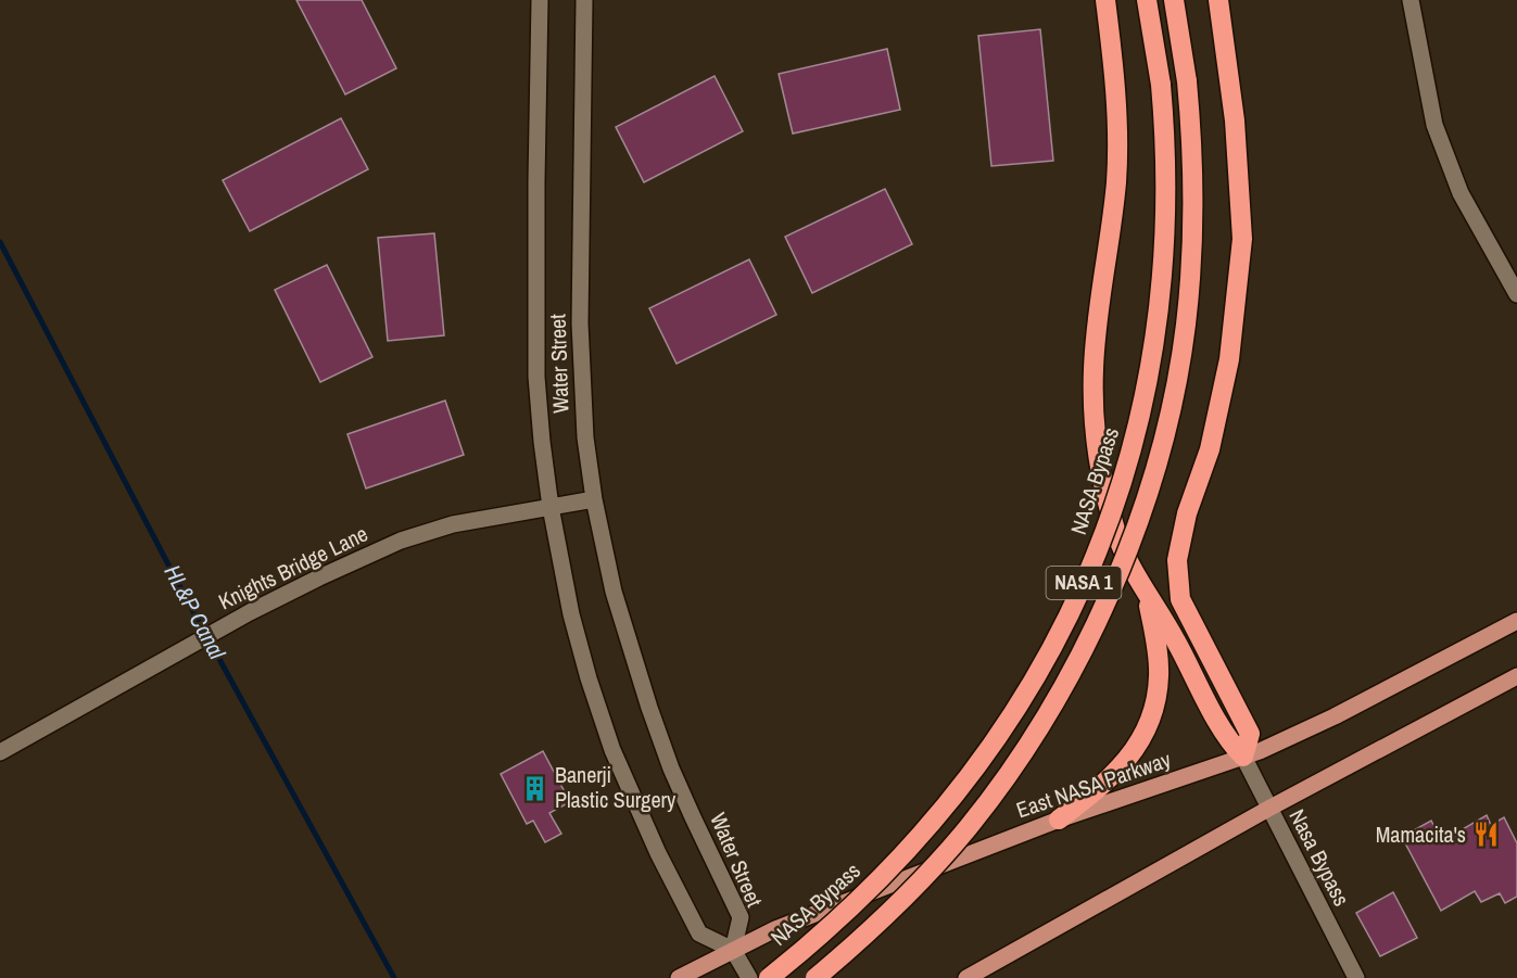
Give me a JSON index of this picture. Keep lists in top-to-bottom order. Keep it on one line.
{"streets":{"highway":["NASA Bypass","NASA 1"],"main road":["East NASA Parkway"],"street":["Water Street","Knights Bridge Lane","Nasa Bypass"]},"crossings":[["Water Street","Knights Bridge Lane"],["Water Street","East NASA Parkway"],["East NASA Parkway","Nasa Bypass"]],"water":["HL&P Canal"],"places":{"building":["Banerji Plastic Surgery"],"restaurant":["Mamacita's"]}}
